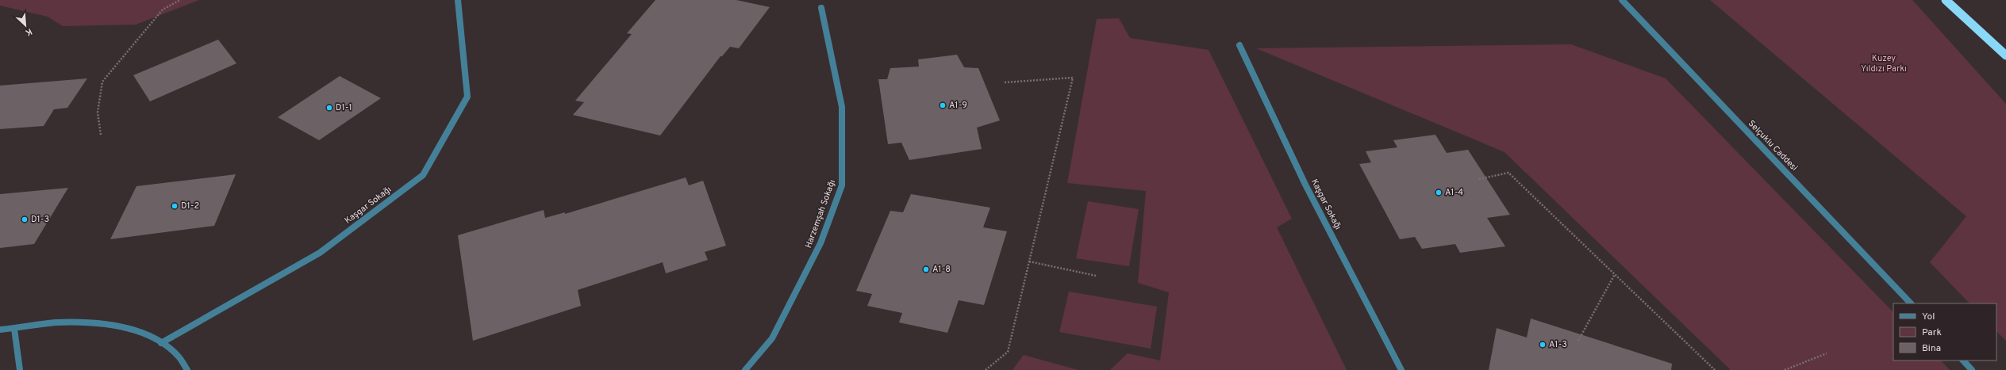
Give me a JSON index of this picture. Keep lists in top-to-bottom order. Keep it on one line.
{"streets":{"street":["Selçuklu Caddesi","Kaşgar Sokağı","Harzemşah Sokağı"]},"parks":["Kuzey Yıldızı Parkı"],"places":["A1-9","D1-1","A1-4","D1-2","D1-3","A1-8","A1-3"],"legend":["Yol","Park","Bina"],"north":"bottom right"}
